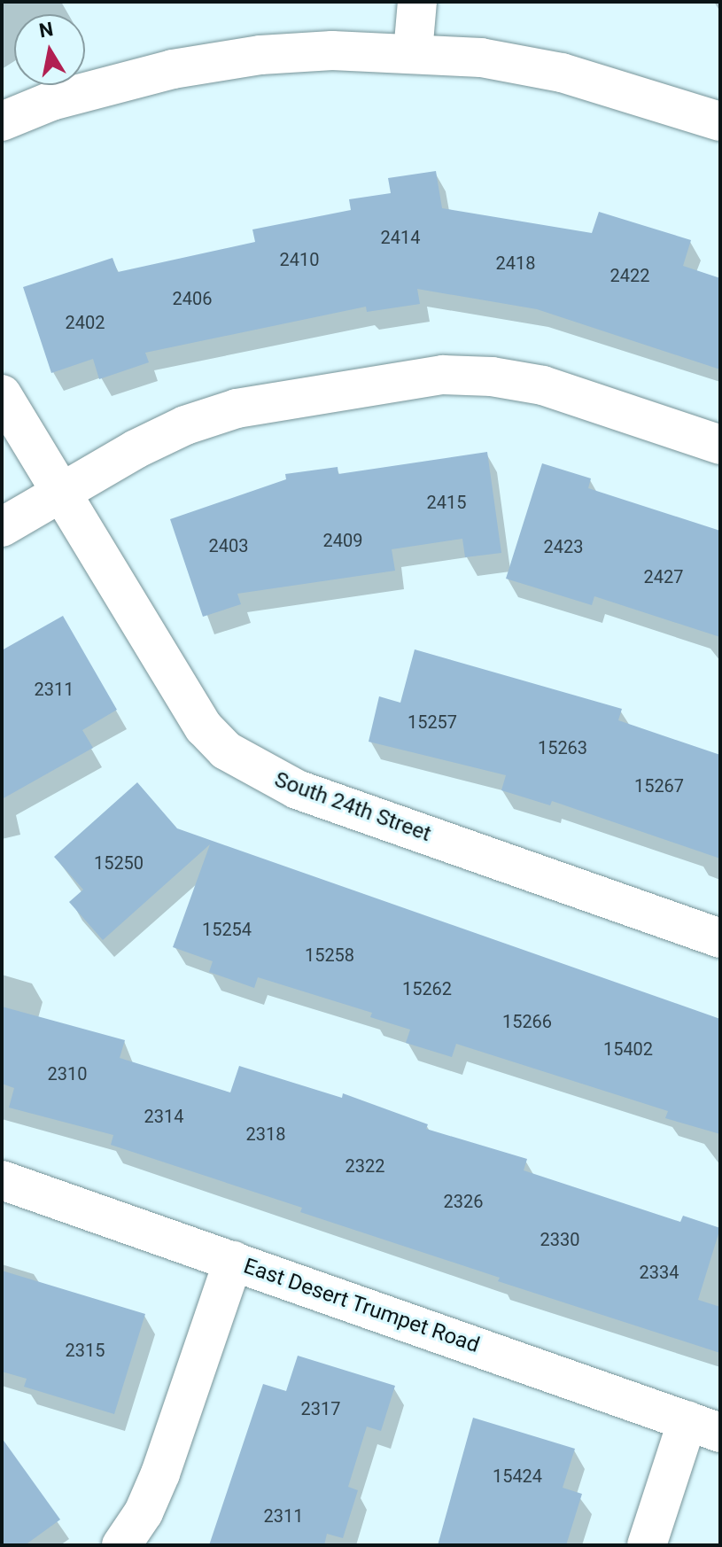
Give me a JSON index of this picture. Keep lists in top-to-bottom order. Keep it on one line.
{"streets":{"street":["South 24th Street","East Desert Trumpet Road"]},"house_numbers":["2414","2410","2418","2422","2406","2402","2415","2409","2403","2423","2427","2311","15257","15263","15267","15250","15254","15258","15262","15266","15402","2310","2314","2318","2322","2326","2330","2334","2315","2317","15424","2311"],"north":"top"}
